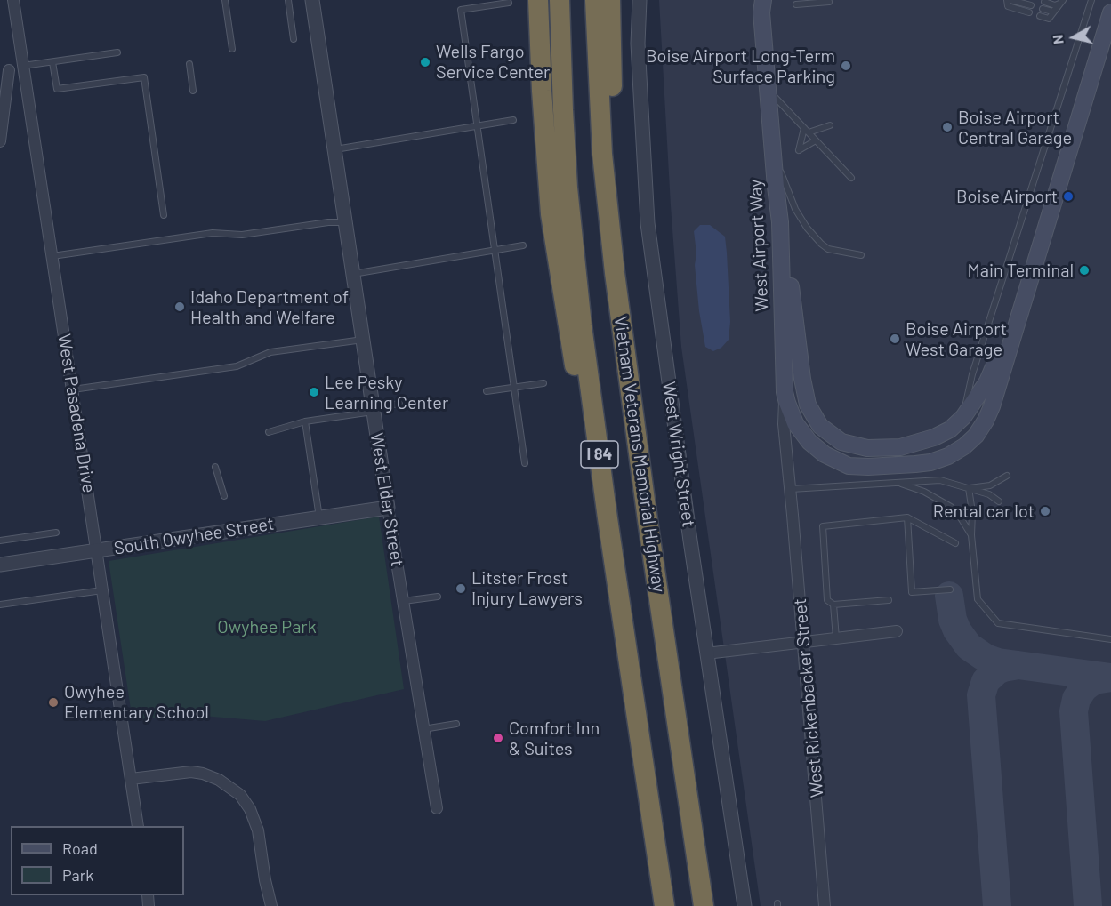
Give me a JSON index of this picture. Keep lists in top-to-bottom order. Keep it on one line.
{"streets":{"highway":["I 84","Vietnam Veterans Memorial Highway"],"main road":["West Airport Way"],"street":["West Pasadena Drive","West Wright Street","West Elder Street","South Owyhee Street","West Rickenbacker Street"]},"crossings":[["West Airport Way","West Rickenbacker Street"],["West Pasadena Drive","South Owyhee Street"],["West Elder Street","South Owyhee Street"]],"parks":["Owyhee Park"],"places":["Wells Fargo Service Center","Boise Airport Long-Term Surface Parking","Boise Airport Central Garage","Boise Airport","Main Terminal","Idaho Department of Health and Welfare","Boise Airport West Garage","Lee Pesky Learning Center","Rental car lot","Litster Frost Injury Lawyers","Owyhee Elementary School","Comfort Inn & Suites"],"legend":["Road","Park"],"north":"left"}
